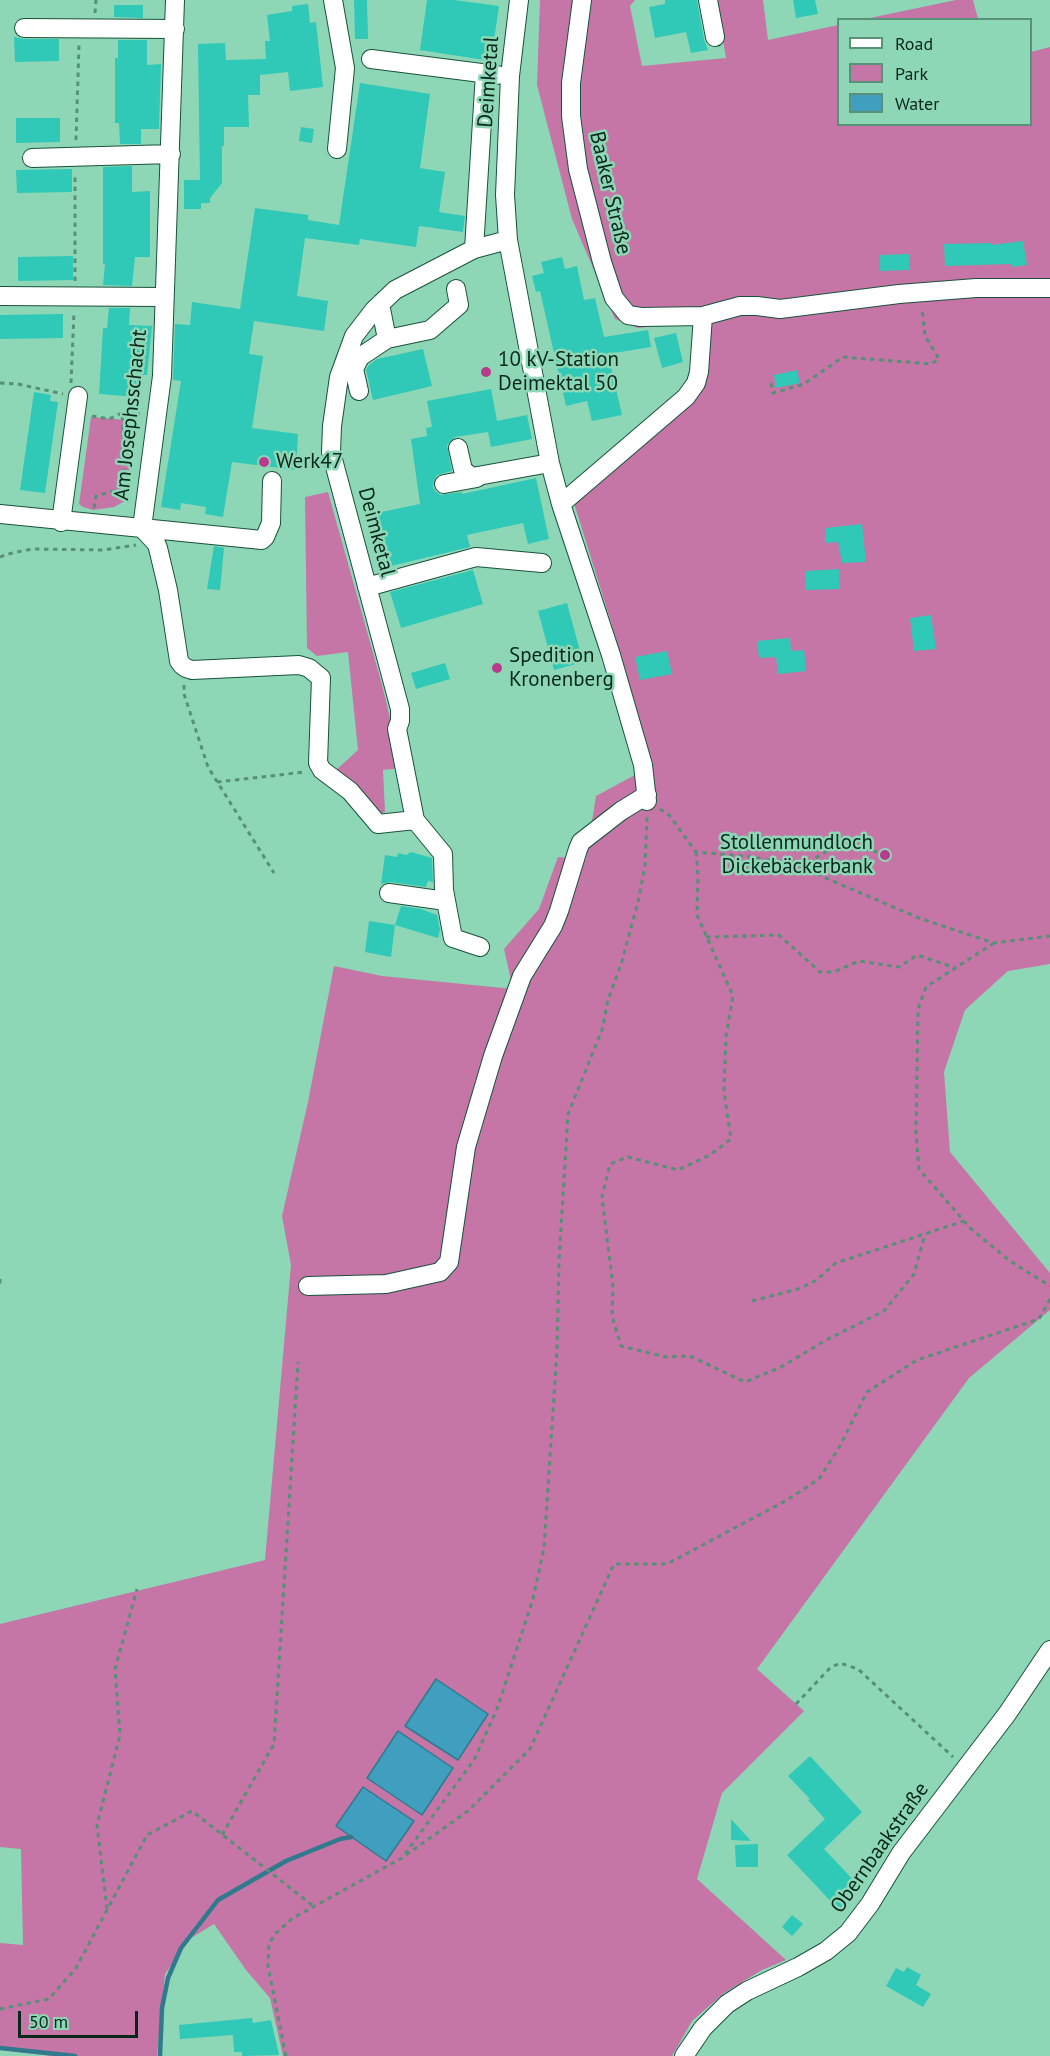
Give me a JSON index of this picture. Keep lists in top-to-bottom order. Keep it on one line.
{"streets":{"street":["Deimketal","Baaker Straße","Am Josephsschacht","Obernbaakstraße"]},"places":["10 kV-Station Deimektal 50","Werk47","Spedition Kronenberg","Stollenmundloch Dickebäckerbank"],"legend":["Road","Park","Water"],"scale_bar":"50 m"}
